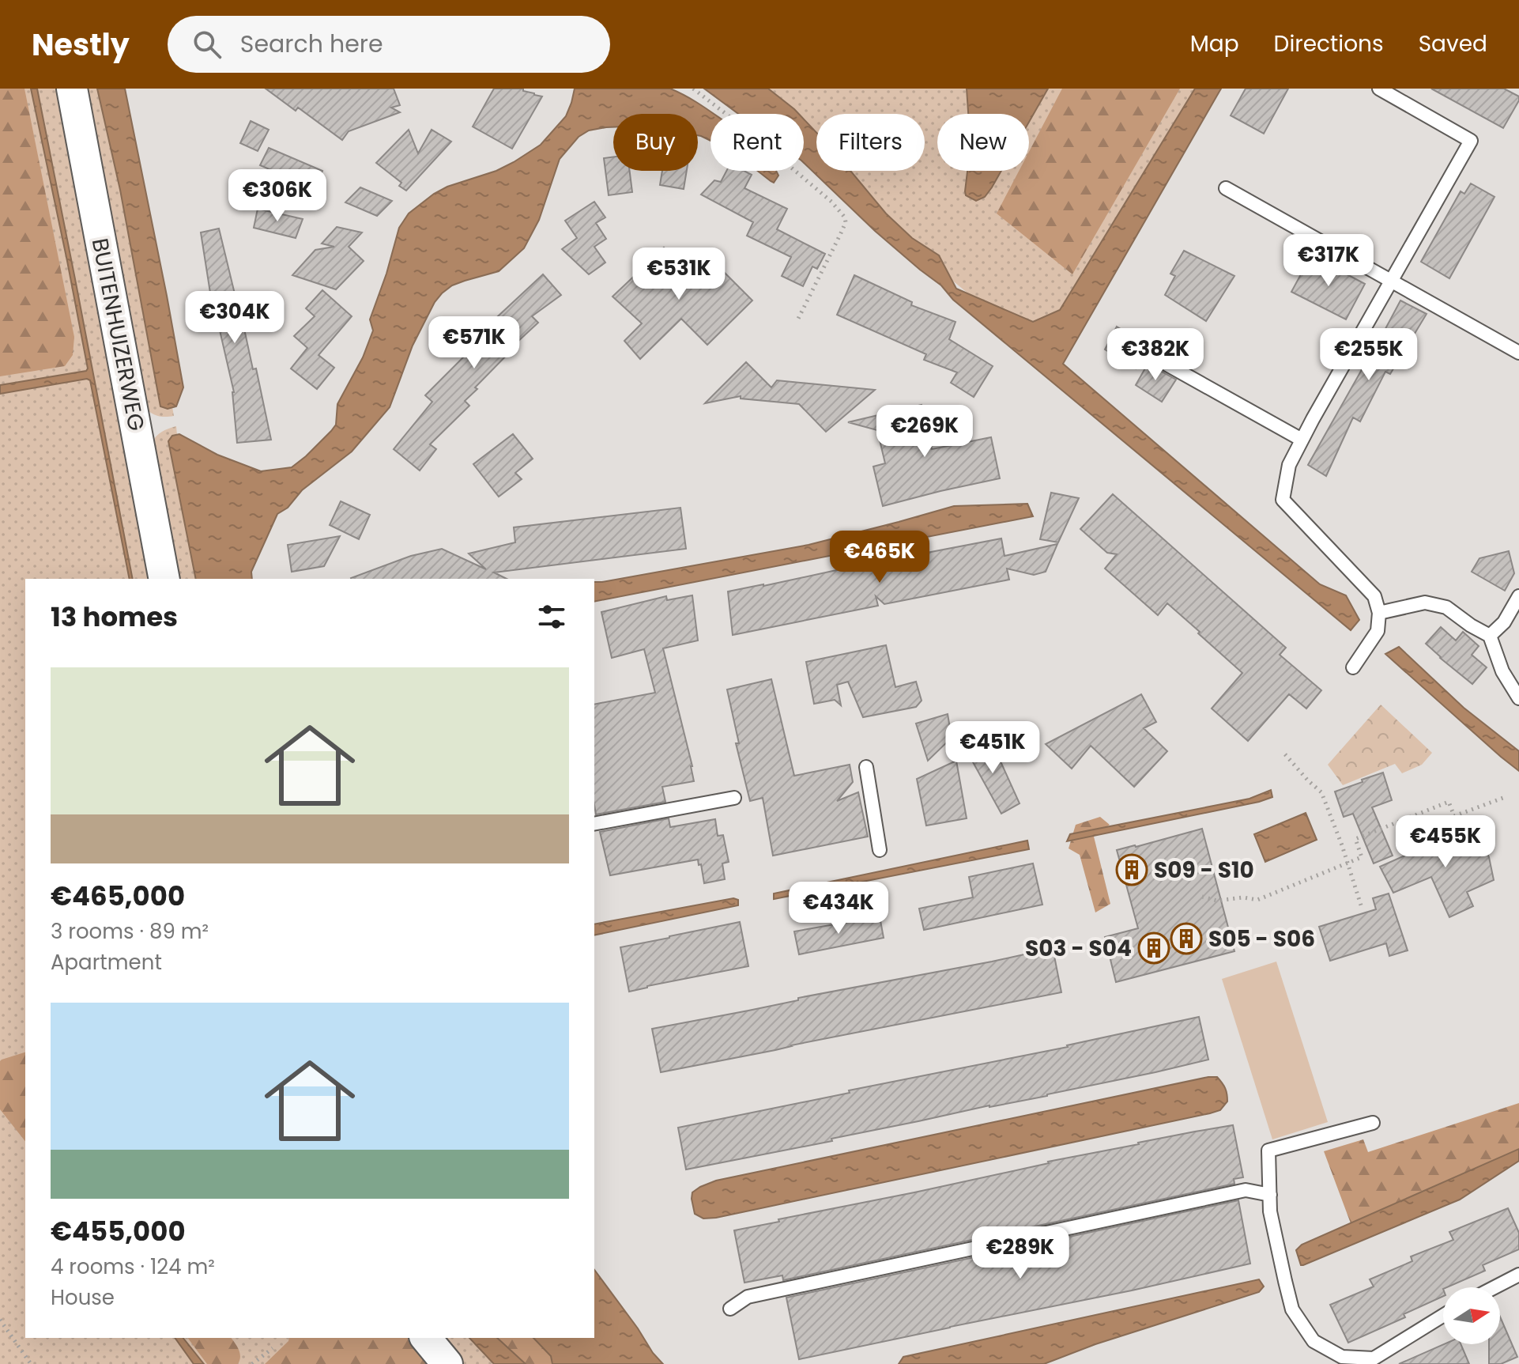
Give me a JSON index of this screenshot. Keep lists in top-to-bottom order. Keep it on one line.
{"streets":{"street":["BUITENHUIZERWEG"]},"places":{"building":["S09 - S10","S05 - S06","S03 - S04"]},"north":"right","page":{"header":"Nestly","search":"Search here","nav":["Map","Directions","Saved"],"chip":["Buy","Rent","Filters","New"],"price":["€306K","€317K","€531K","€304K","€571K","€382K","€255K","€269K","€465K","€451K","€455K","€434K","€289K"],"heading":"13 homes","list":[{"name":"€465,000","note":"3 rooms · 89 m² · Apartment"},{"name":"€455,000","note":"4 rooms · 124 m² · House"}]}}
